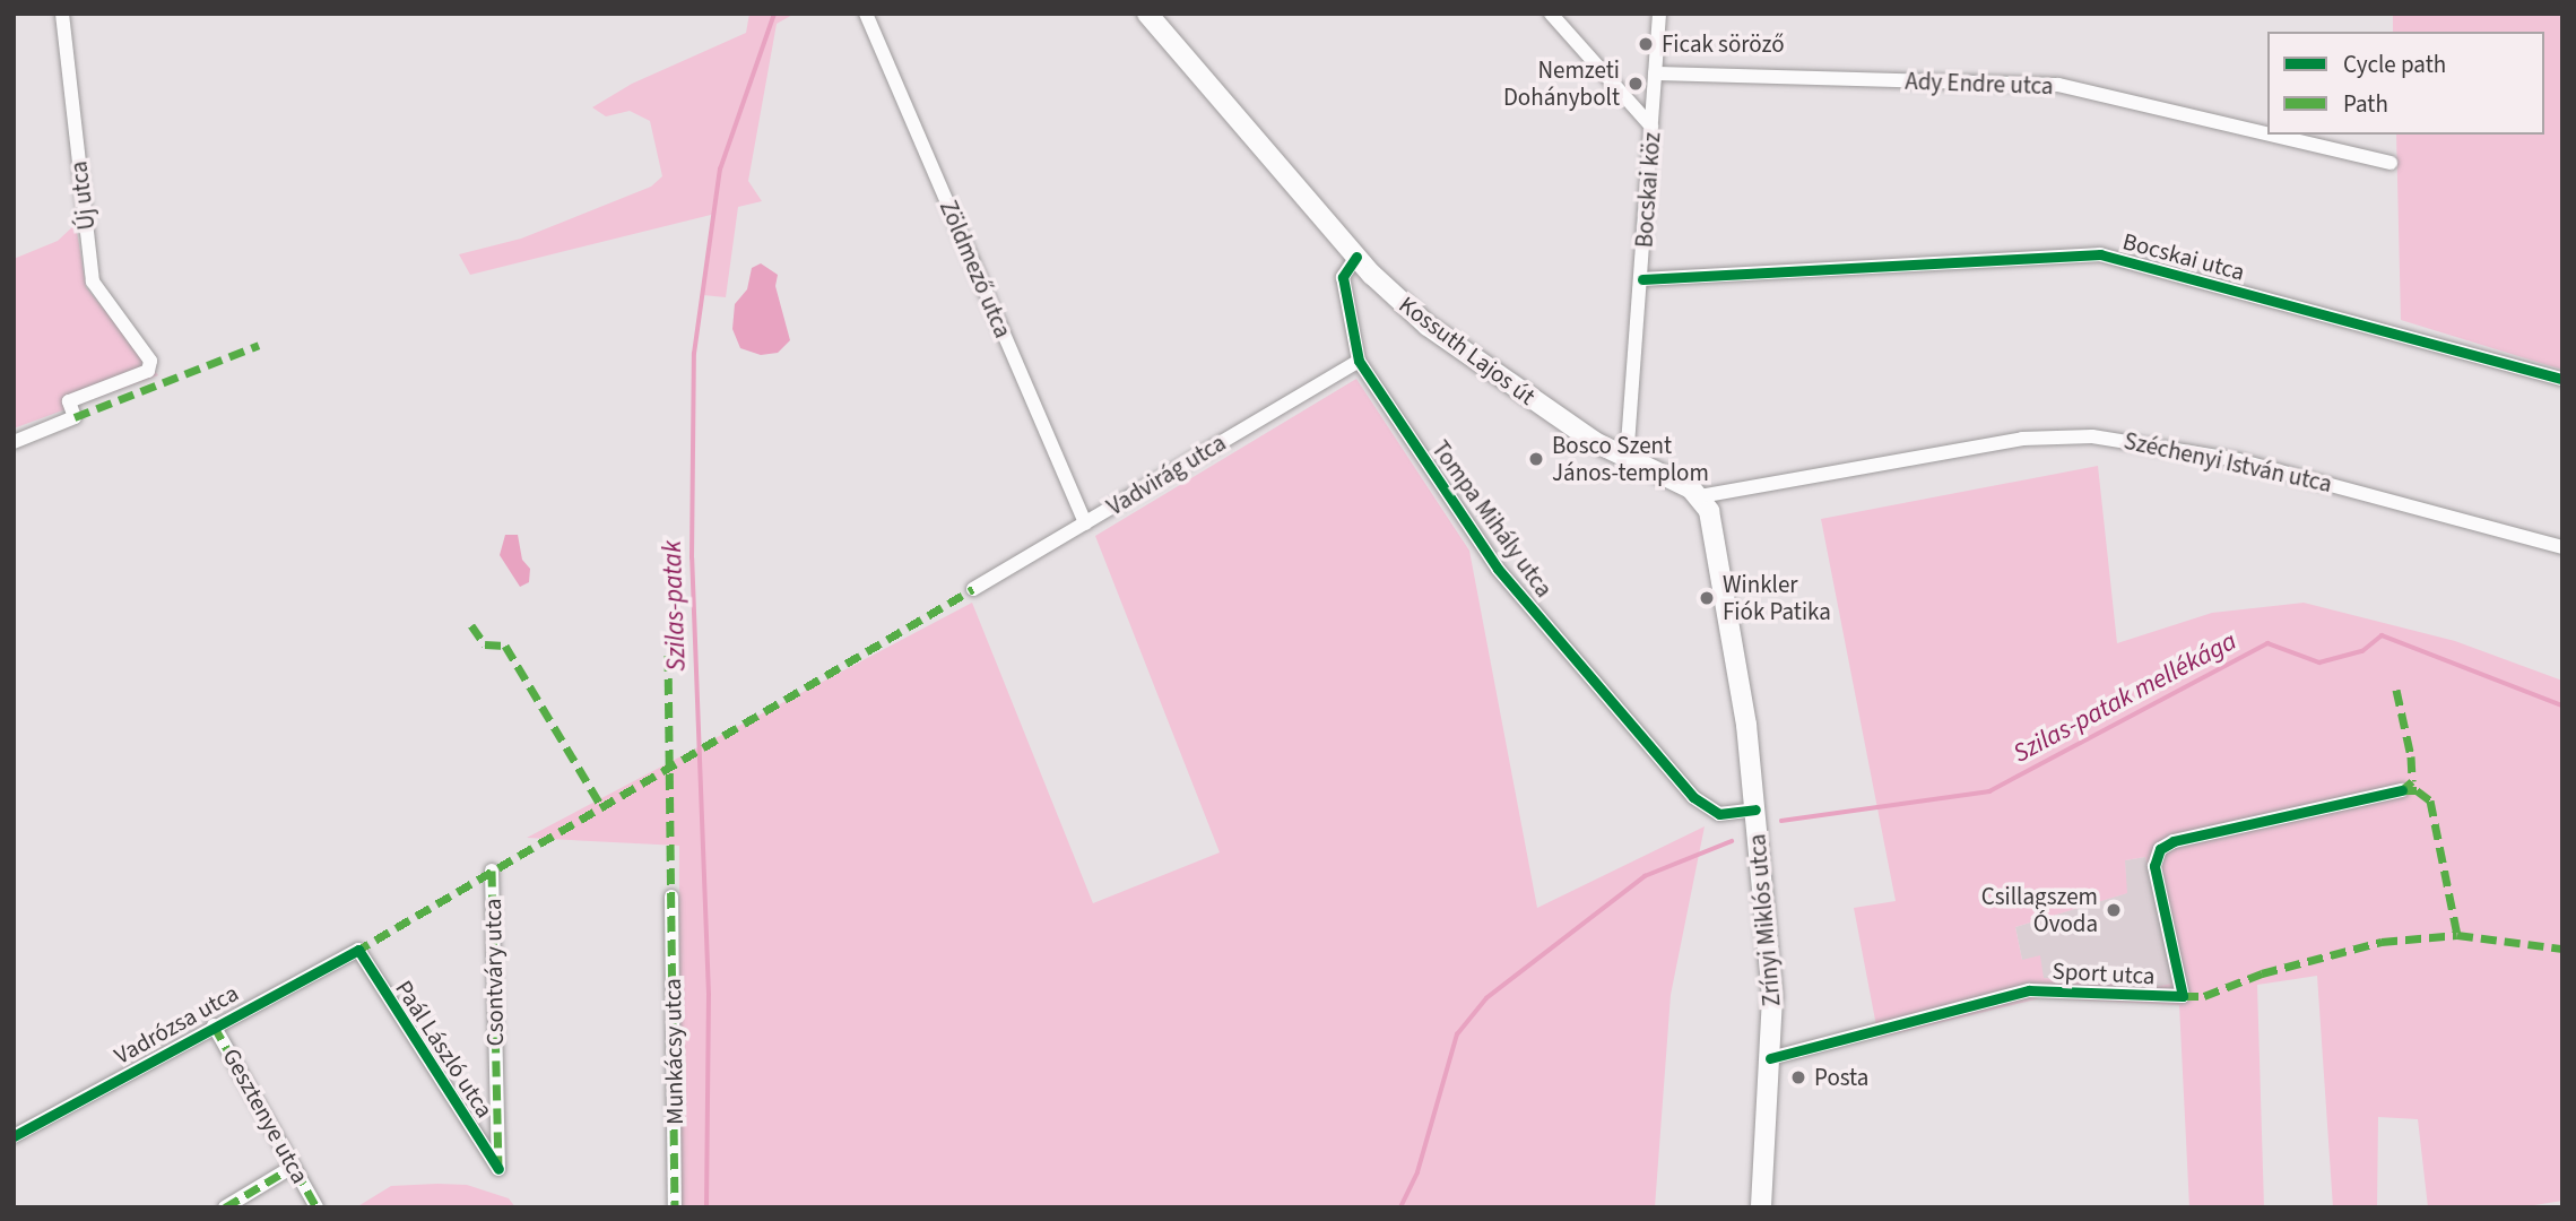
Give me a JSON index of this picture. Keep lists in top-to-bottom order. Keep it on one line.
{"streets":{"main road":["Kossuth Lajos út","Zrínyi Miklós utca"],"street":["Ady Endre utca","Bocskai köz","Új utca","Bocskai utca","Zöldmező utca","Széchenyi István utca","Vadvirág utca","Tompa Mihály utca","Csontváry utca","Sport utca","Vadrózsa utca","Paál László utca","Munkácsy utca","Gesztenye utca"]},"crossings":[["Ady Endre utca","Bocskai köz"],["Bocskai köz","Bocskai utca"],["Bocskai köz","Kossuth Lajos út"],["Zöldmező utca","Vadvirág utca"],["Kossuth Lajos út","Széchenyi István utca"],["Kossuth Lajos út","Tompa Mihály utca"],["Kossuth Lajos út","Zrínyi Miklós utca"],["Széchenyi István utca","Zrínyi Miklós utca"],["Vadvirág utca","Tompa Mihály utca"],["Tompa Mihály utca","Zrínyi Miklós utca"],["Zrínyi Miklós utca","Sport utca"],["Csontváry utca","Paál László utca"],["Vadrózsa utca","Paál László utca"],["Vadrózsa utca","Gesztenye utca"]],"water":["Szilas-patak","Szilas-patak mellékága"],"places":["Ficak söröző","Nemzeti Dohánybolt","Bosco Szent János-templom","Winkler Fiók Patika","Csillagszem Óvoda","Posta"],"legend":["Cycle path","Path"]}
